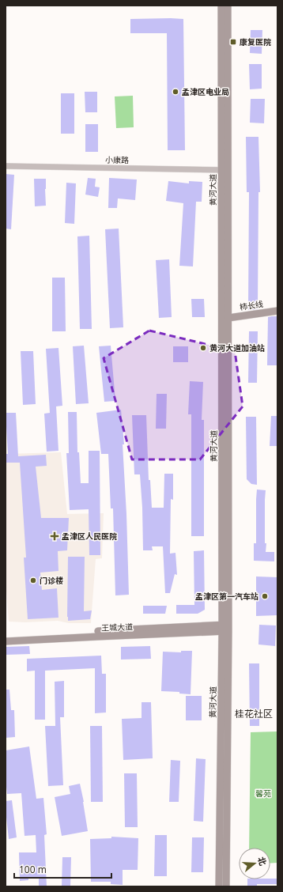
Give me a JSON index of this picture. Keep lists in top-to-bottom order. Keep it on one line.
{"streets":{"main road":["黄河大道","柿长线","王城大道"],"street":["小康路"]},"crossings":[["小康路","黄河大道"],["黄河大道","柿长线"],["黄河大道","王城大道"]],"districts":["桂花社区"],"parks":["馨苑"],"places":{"transit":["康复医院"],"other":["孟津区电业局","黄河大道加油站","门诊楼","孟津区第一汽车站"],"health":["孟津区人民医院"]},"scale_bar":"100 m","north":"right"}
